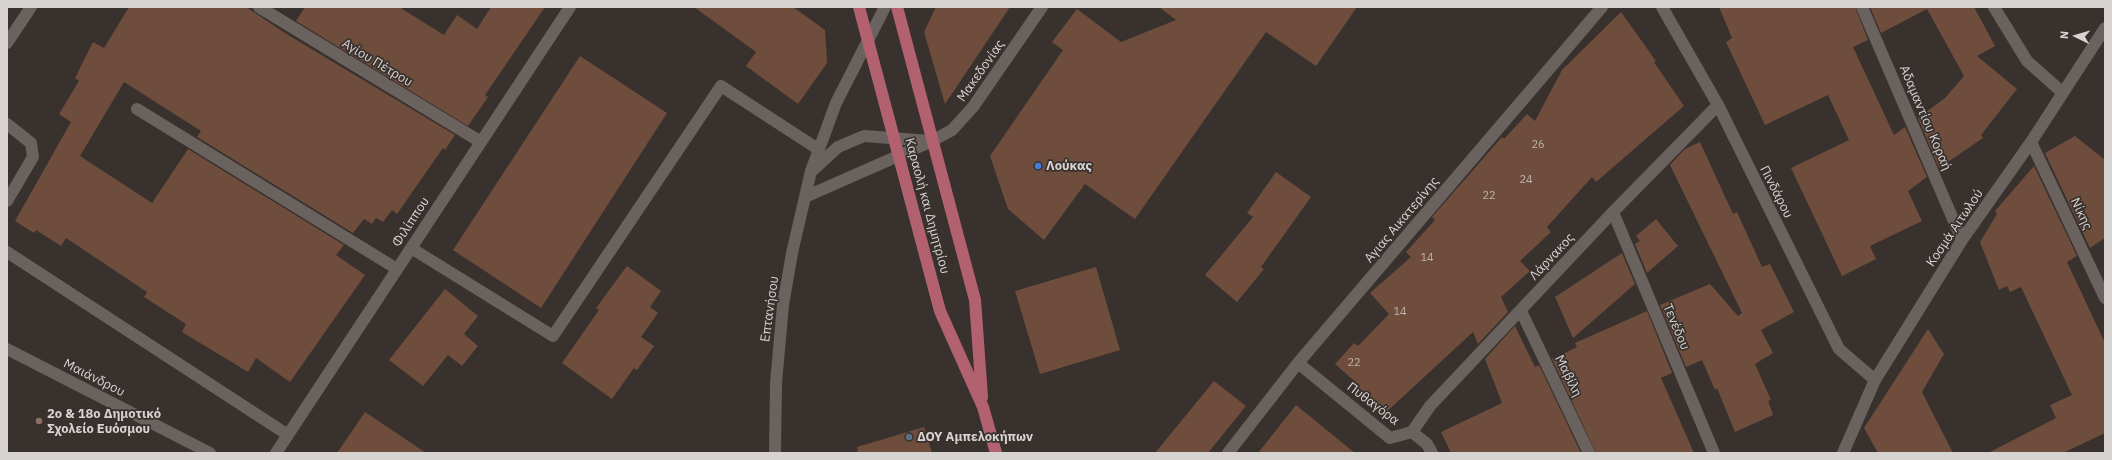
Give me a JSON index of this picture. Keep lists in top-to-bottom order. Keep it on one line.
{"streets":{"main road":["Καραολή και Δημητρίου"],"street":["Αγίου Πέτρου","Μακεδονίας","Αδαμαντίου Κοραή","Πινδάρου","Νίκης","Αγιας Αικατερίνης","Φιλίππου","Κοσμά Αιτωλού","Λάρνακος","Επτανήσου","Τενέδου","Μαβίλη","Μαιάνδρου","Πυθαγόρα"]},"crossings":[["Αγίου Πέτρου","Φιλίππου"],["Μακεδονίας","Καραολή και Δημητρίου"],["Μακεδονίας","Επτανήσου"],["Αδαμαντίου Κοραή","Κοσμά Αιτωλού"],["Πινδάρου","Κοσμά Αιτωλού"],["Πινδάρου","Λάρνακος"],["Καραολή και Δημητρίου","Επτανήσου"],["Νίκης","Κοσμά Αιτωλού"],["Αγιας Αικατερίνης","Πυθαγόρα"],["Λάρνακος","Τενέδου"],["Λάρνακος","Μαβίλη"],["Λάρνακος","Πυθαγόρα"]],"places":["Λούκας","2ο & 18ο Δημοτικό Σχολείο Ευόσμου","ΔΟΥ Αμπελοκήπων"],"house_numbers":["26","24","22","14","14","22"],"north":"left"}
